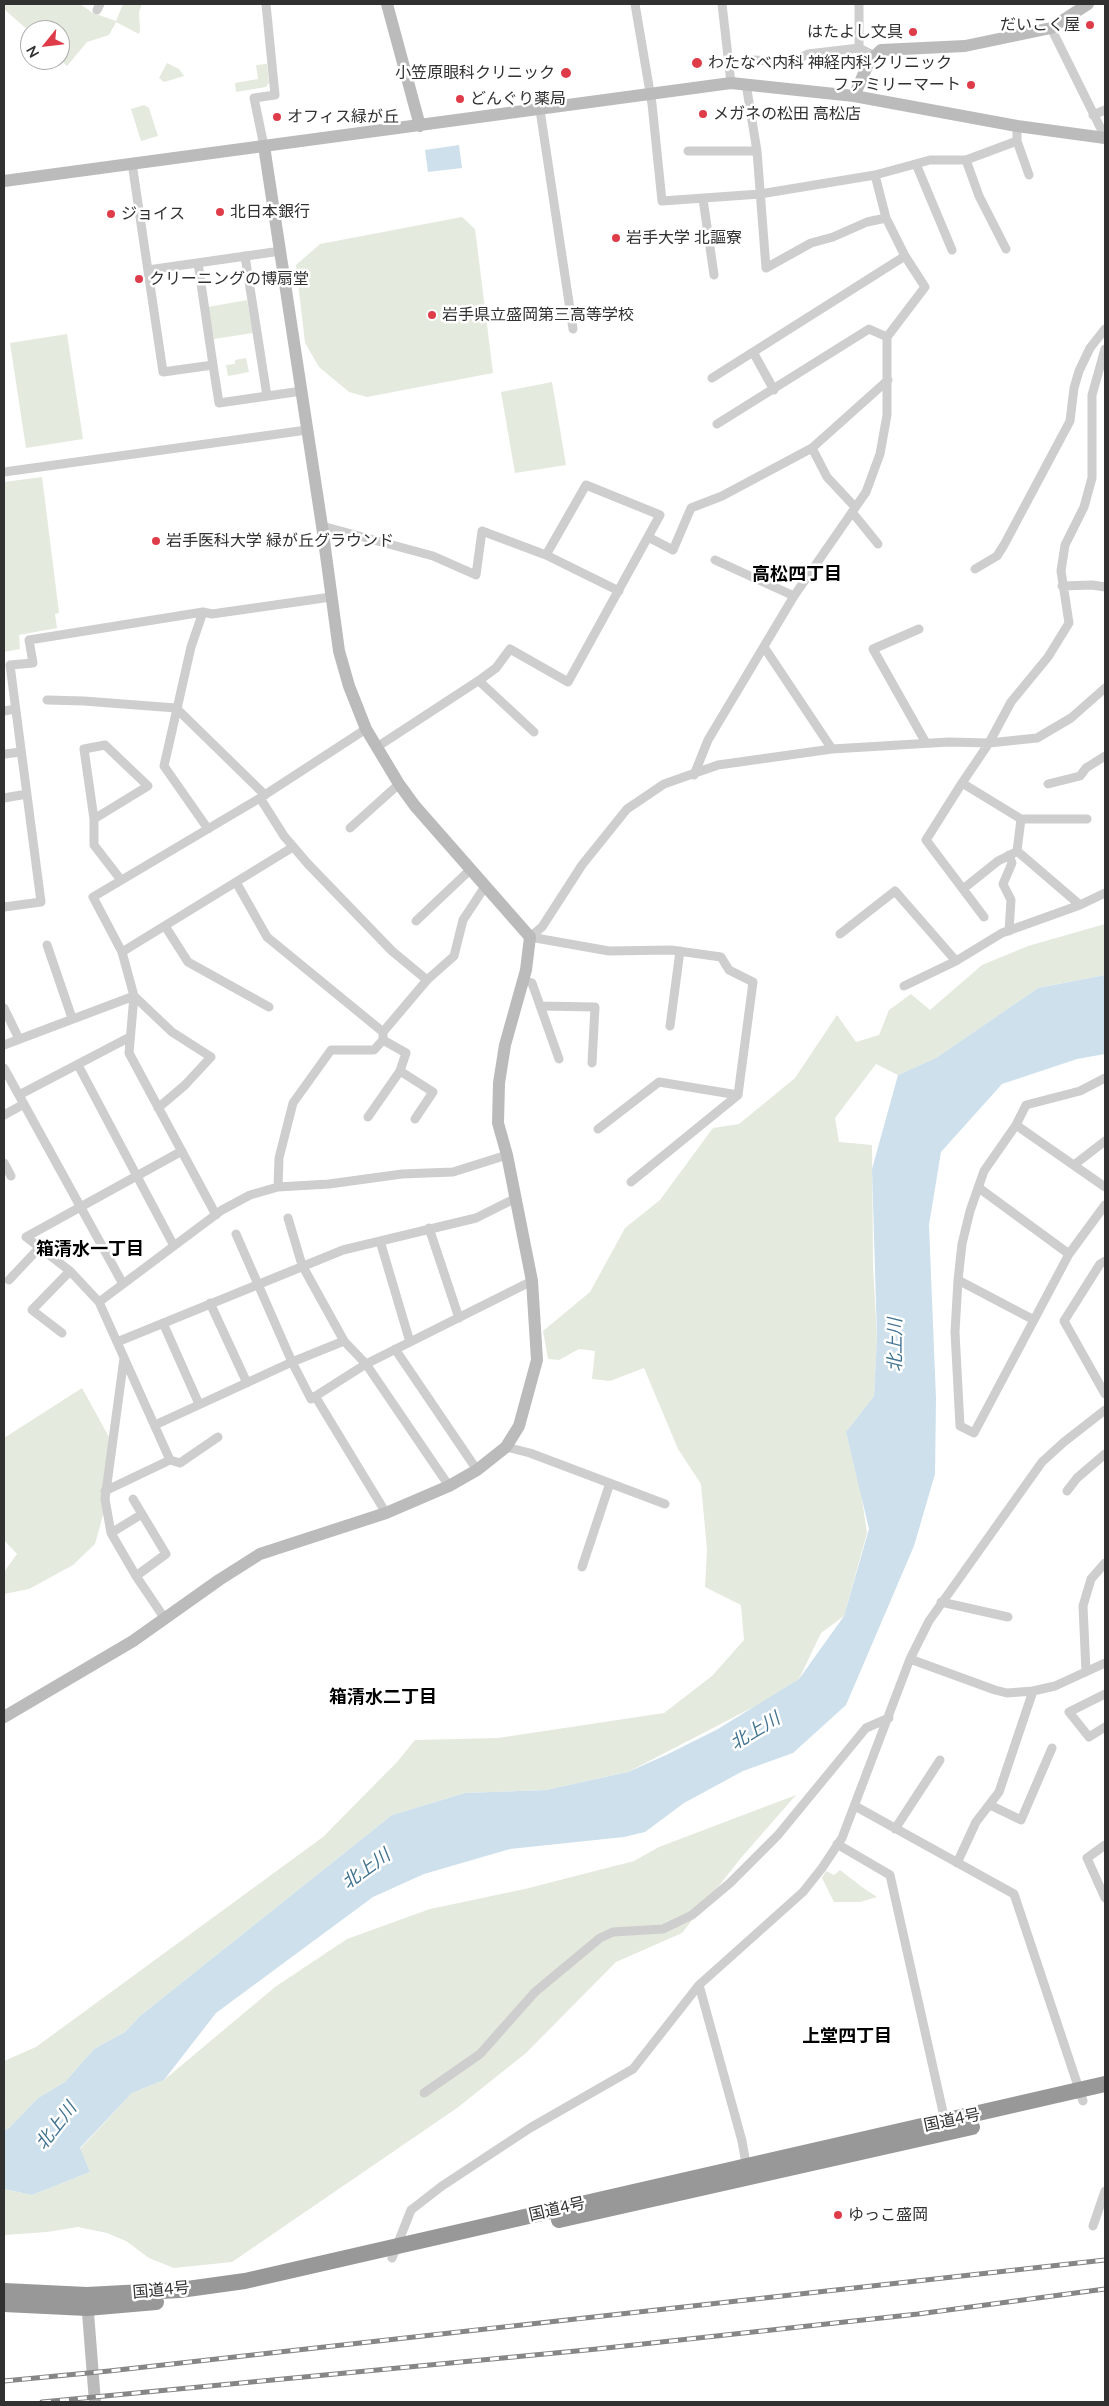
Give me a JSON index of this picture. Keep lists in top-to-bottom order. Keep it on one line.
{"streets":{"highway":["国道4号"]},"districts":["高松四丁目","箱清水一丁目","箱清水二丁目","上堂四丁目"],"water":["北上川"],"places":["だいこく屋","はたよし文具","わたなべ内科 神経内科クリニック","小笠原眼科クリニック","ファミリーマート","どんぐり薬局","メガネの松田 高松店","オフィス緑が丘","北日本銀行","ジョイス","岩手大学 北謳寮","クリーニングの博扇堂","岩手県立盛岡第三高等学校","岩手医科大学 緑が丘グラウンド","ゆっこ盛岡"],"north":"bottom left"}
